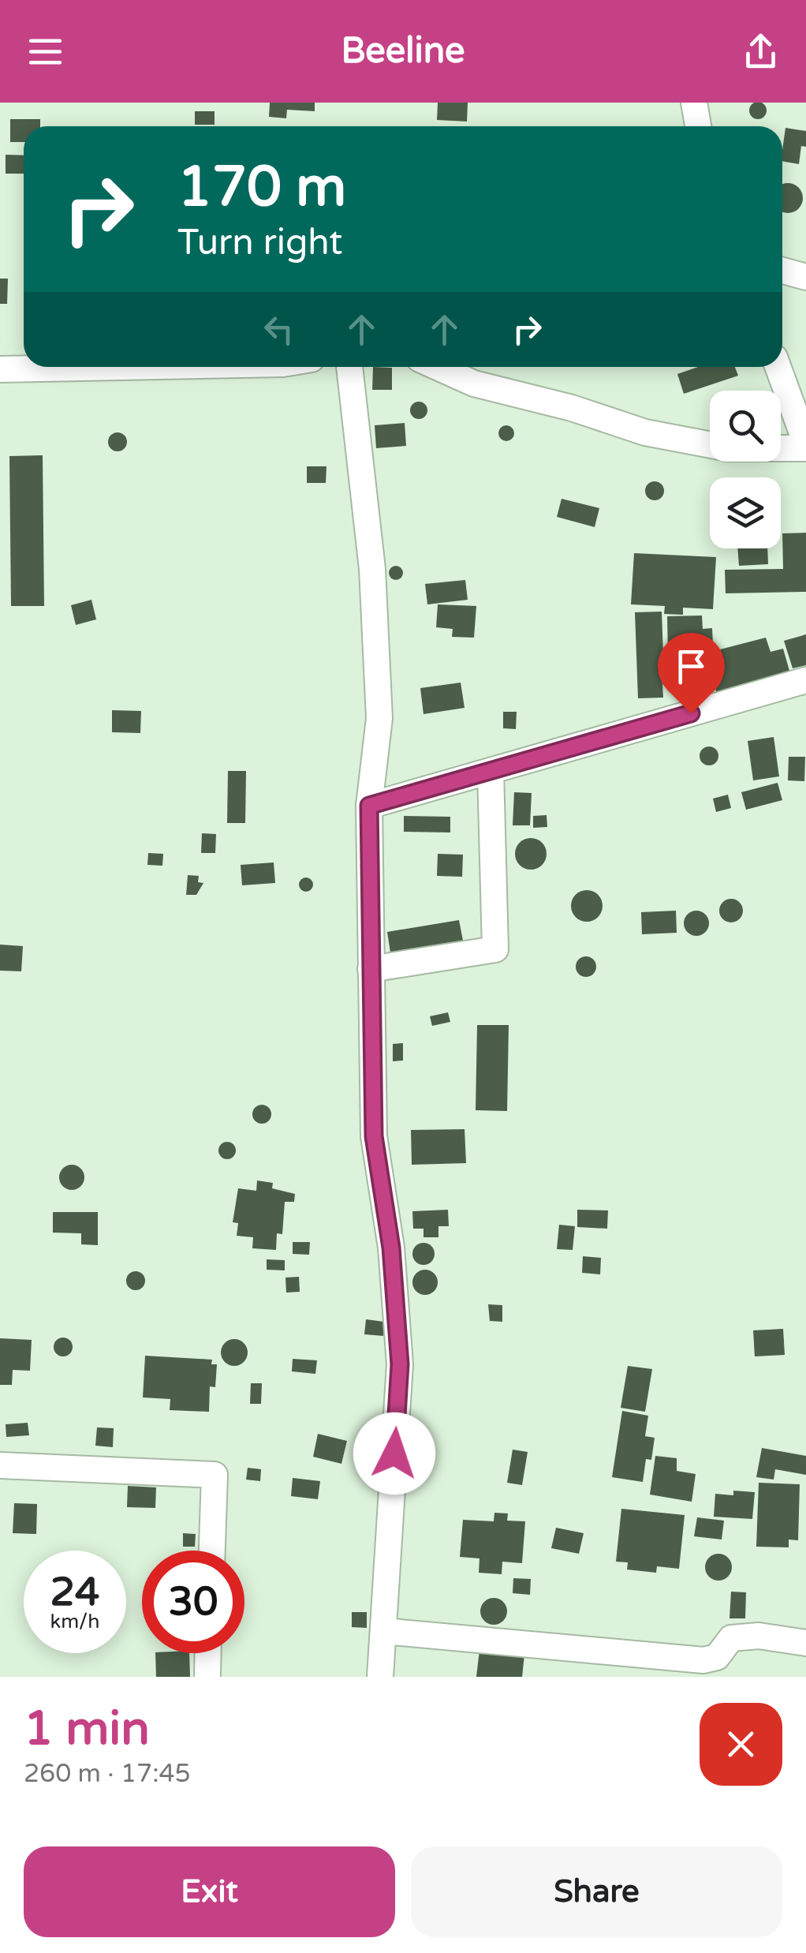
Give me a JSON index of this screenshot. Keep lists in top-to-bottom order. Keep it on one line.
{"page":{"header":"Beeline","turn":["170 m","Turn right"],"speed":"24 km/h","limit":"30","heading":["1 min","260 m · 17:45"],"buttons":["Exit","Share"]}}
